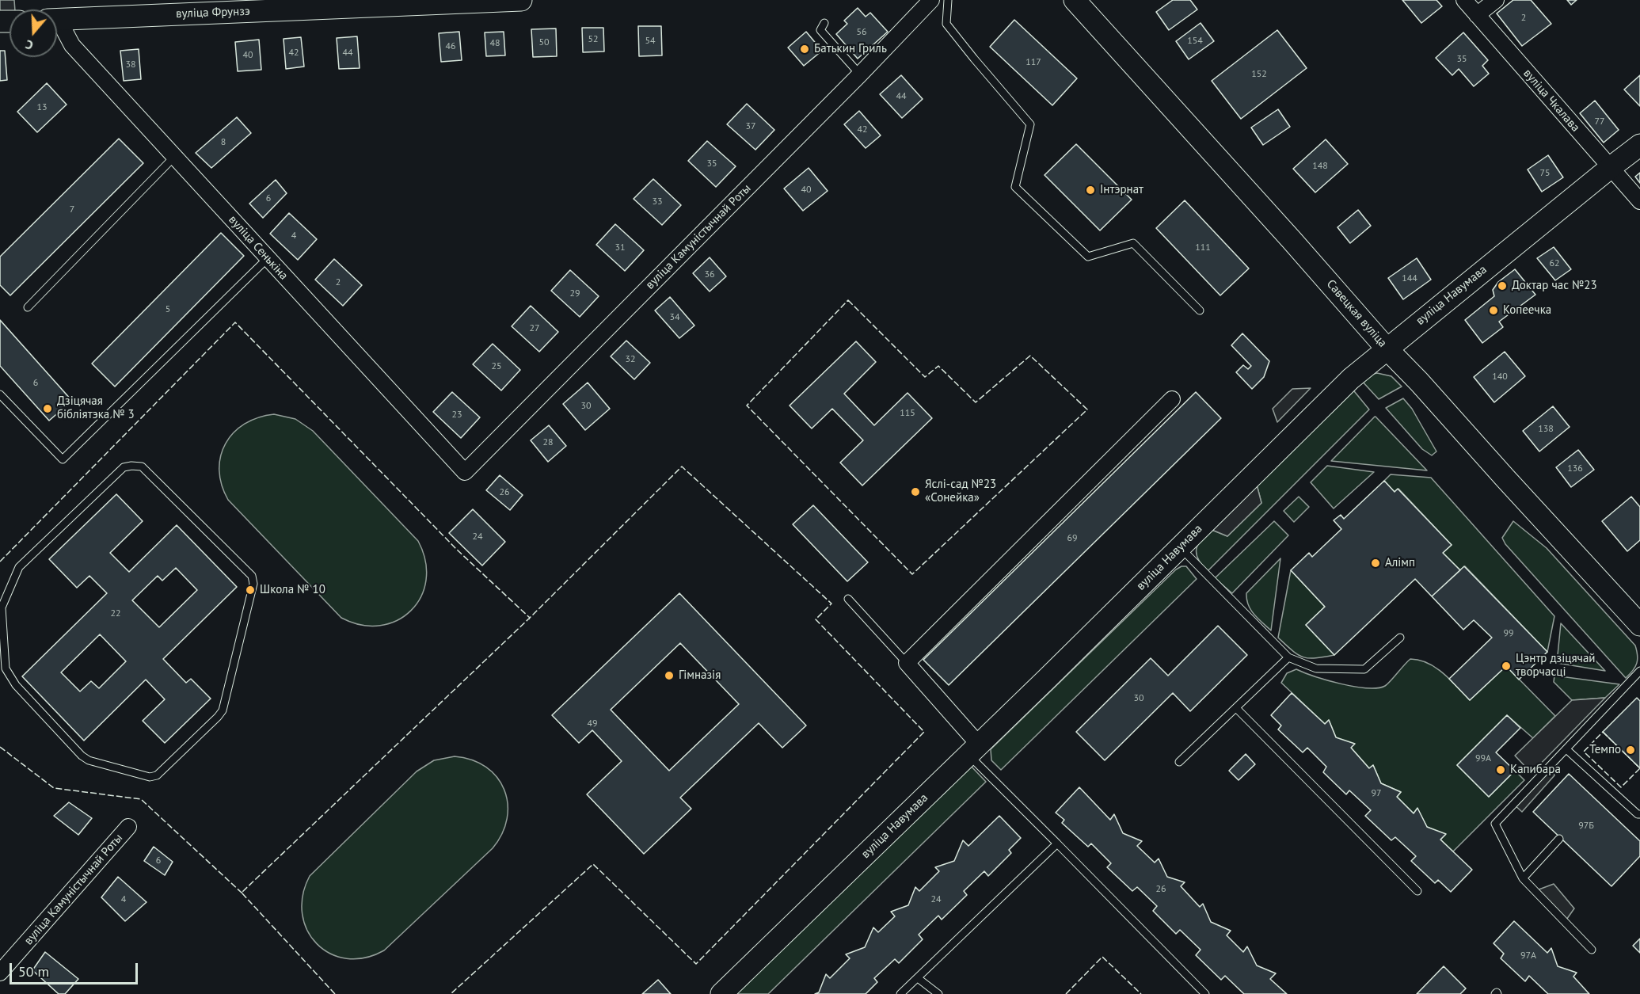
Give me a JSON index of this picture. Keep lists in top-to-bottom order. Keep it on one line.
{"streets":{"street":["вуліца Фрунзэ","вуліца Чкалава","вуліца Камуністычнай Роты","вуліца Сенькіна","вуліца Навумава","Савецкая вуліца"]},"crossings":[["вуліца Чкалава","вуліца Навумава"],["вуліца Камуністычнай Роты","вуліца Сенькіна"],["вуліца Навумава","Савецкая вуліца"]],"places":["Батькин Гриль","Інтэрнат","Доктар час №23","Копеечка","Дзіцячая бібліятэка № 3","Яслі-сад №23 «Сонейка»","Алімп","Школа № 10","Цэнтр дзіцячай творчасці","Гімназія","Темпо","Капибара"],"house_numbers":["2","56","52","54","154","50","48","46","42","44","40","35","117","38","152","44","13","77","37","42","8","35","148","75","40","6","33","7","4","31","111","62","36","144","2","29","5","34","27","32","25","140","6","30","115","23","138","28","136","26","24","69","22","99","30","49","99А","97","97Б","6","26","4","24","97А"],"scale_bar":"50 m","north":"bottom"}
